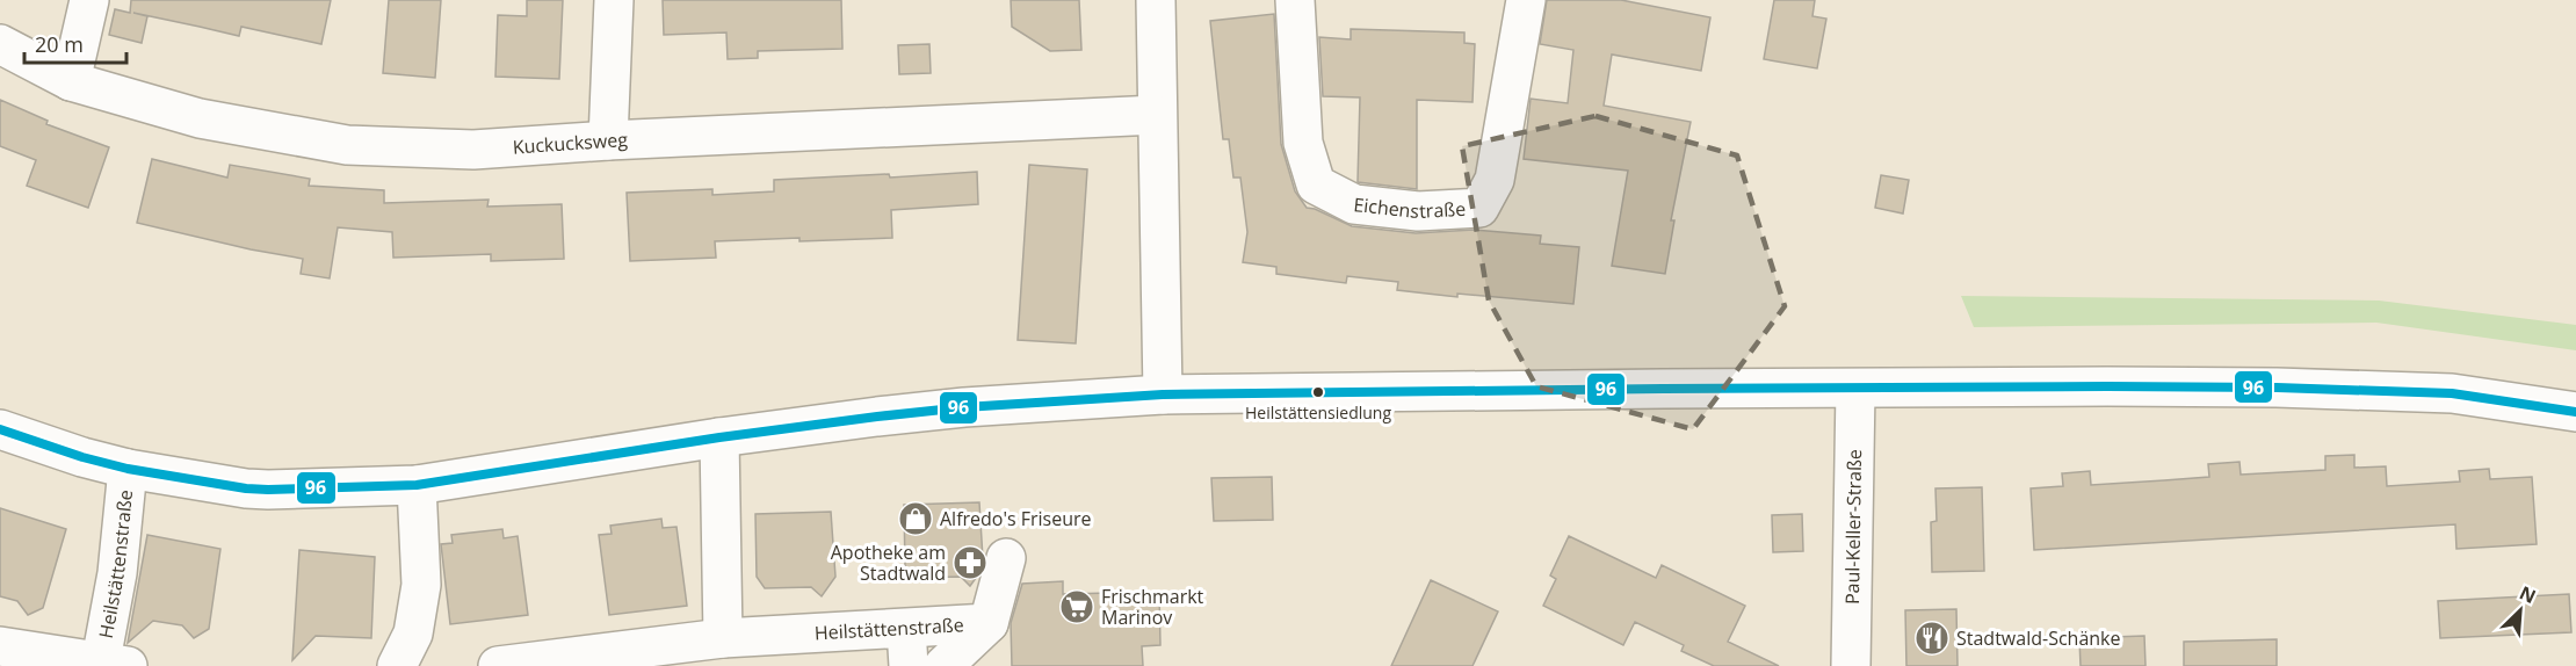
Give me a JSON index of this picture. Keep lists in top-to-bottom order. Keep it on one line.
{"streets":{"street":["Kuckucksweg","Eichenstraße","Paul-Keller-Straße","Heilstättenstraße"]},"crossings":[["Paul-Keller-Straße","Heilstättenstraße"]],"places":{"other":["Heilstättensiedlung"],"shop":["Alfredo's Friseure"],"pharmacy":["Apotheke am Stadtwald"],"supermarket":["Frischmarkt Marinov"],"restaurant":["Stadtwald-Schänke"]},"lines":["transit line 96"],"scale_bar":"20 m","north":"top right"}
